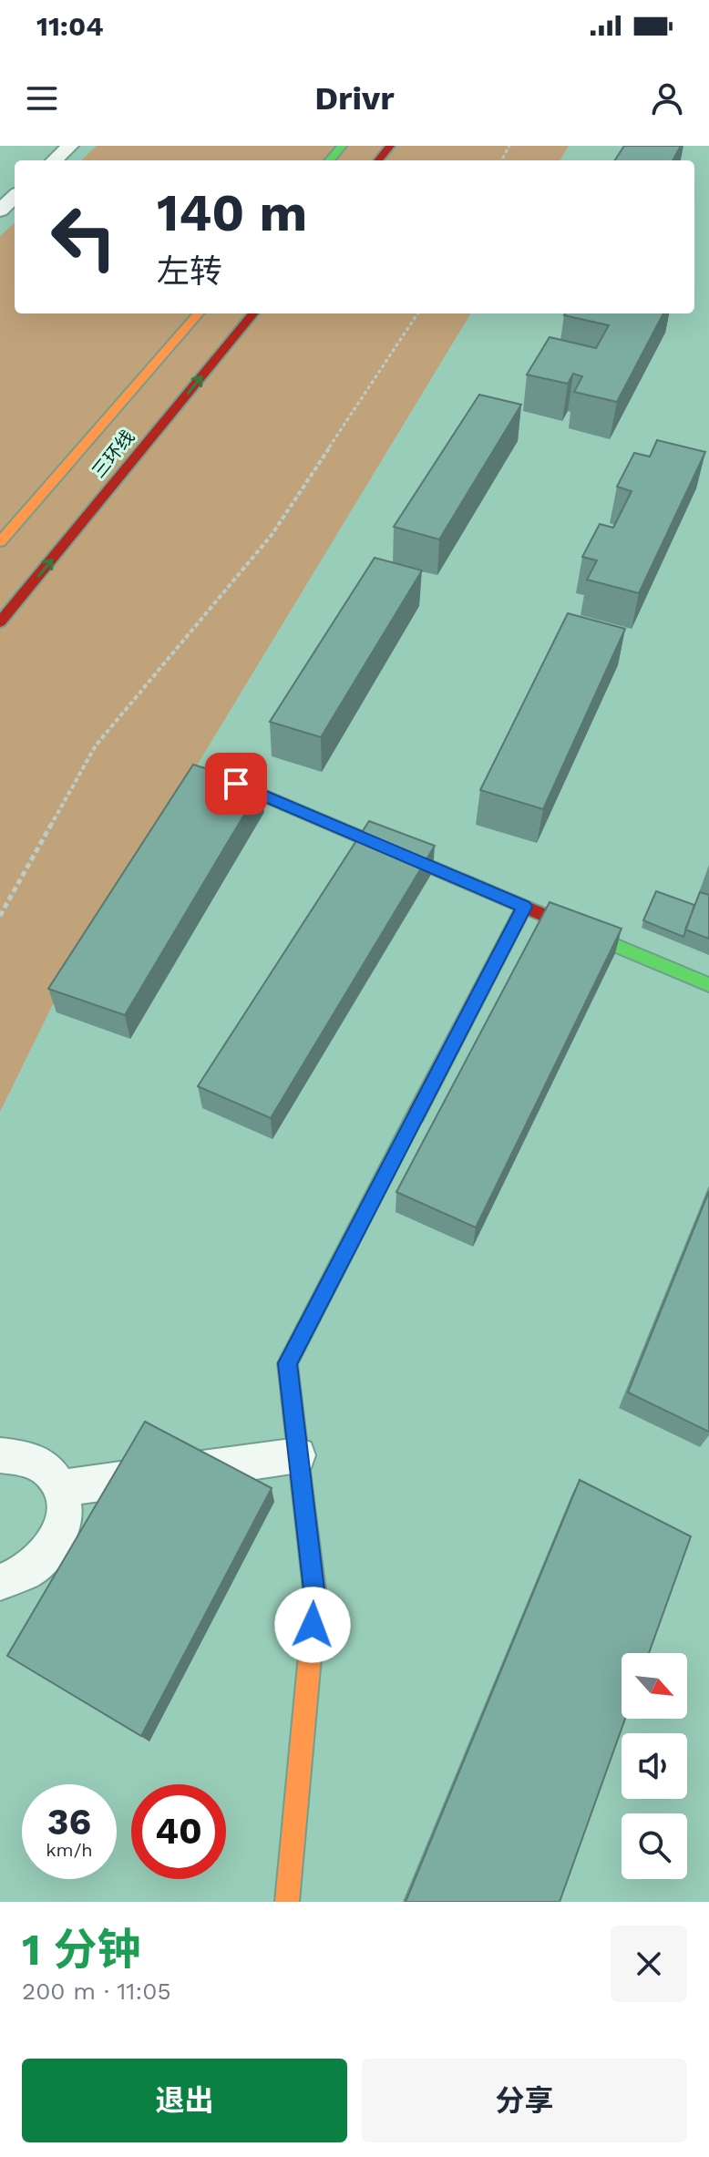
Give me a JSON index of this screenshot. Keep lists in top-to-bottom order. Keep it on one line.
{"streets":{"main road":["三环线"]},"north":"bottom right","page":{"status":"11:04","header":"Drivr","turn":["140 m","左转"],"speed":"36 km/h","limit":"40","heading":["1 分钟","200 m · 11:05"],"buttons":["退出","分享"]}}
